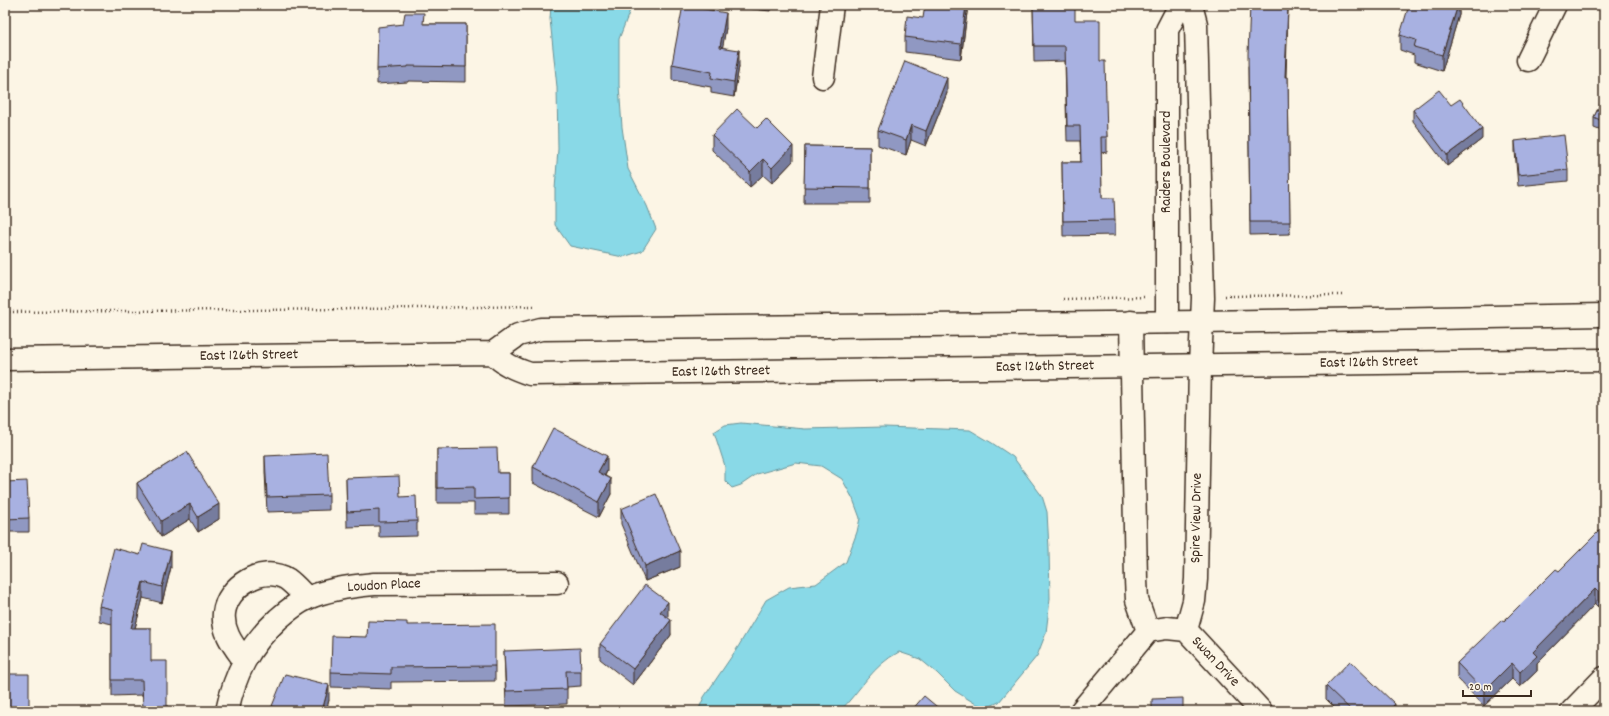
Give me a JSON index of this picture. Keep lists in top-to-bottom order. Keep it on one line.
{"streets":{"main road":["Raiders Boulevard","East 126th Street","Spire View Drive","Loudon Place","Swan Drive"]},"crossings":[["Raiders Boulevard","Spire View Drive"],["East 126th Street","Spire View Drive"],["Spire View Drive","Swan Drive"]],"scale_bar":"20 m"}
